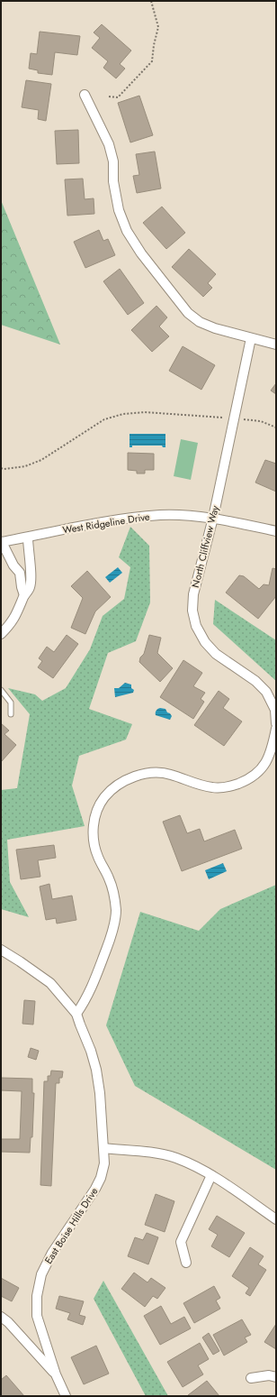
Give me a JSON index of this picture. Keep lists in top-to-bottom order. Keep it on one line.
{"streets":{"street":["West Ridgeline Drive","North Cliffview Way","East Boise Hills Drive"]},"crossings":[["West Ridgeline Drive","North Cliffview Way"]]}
